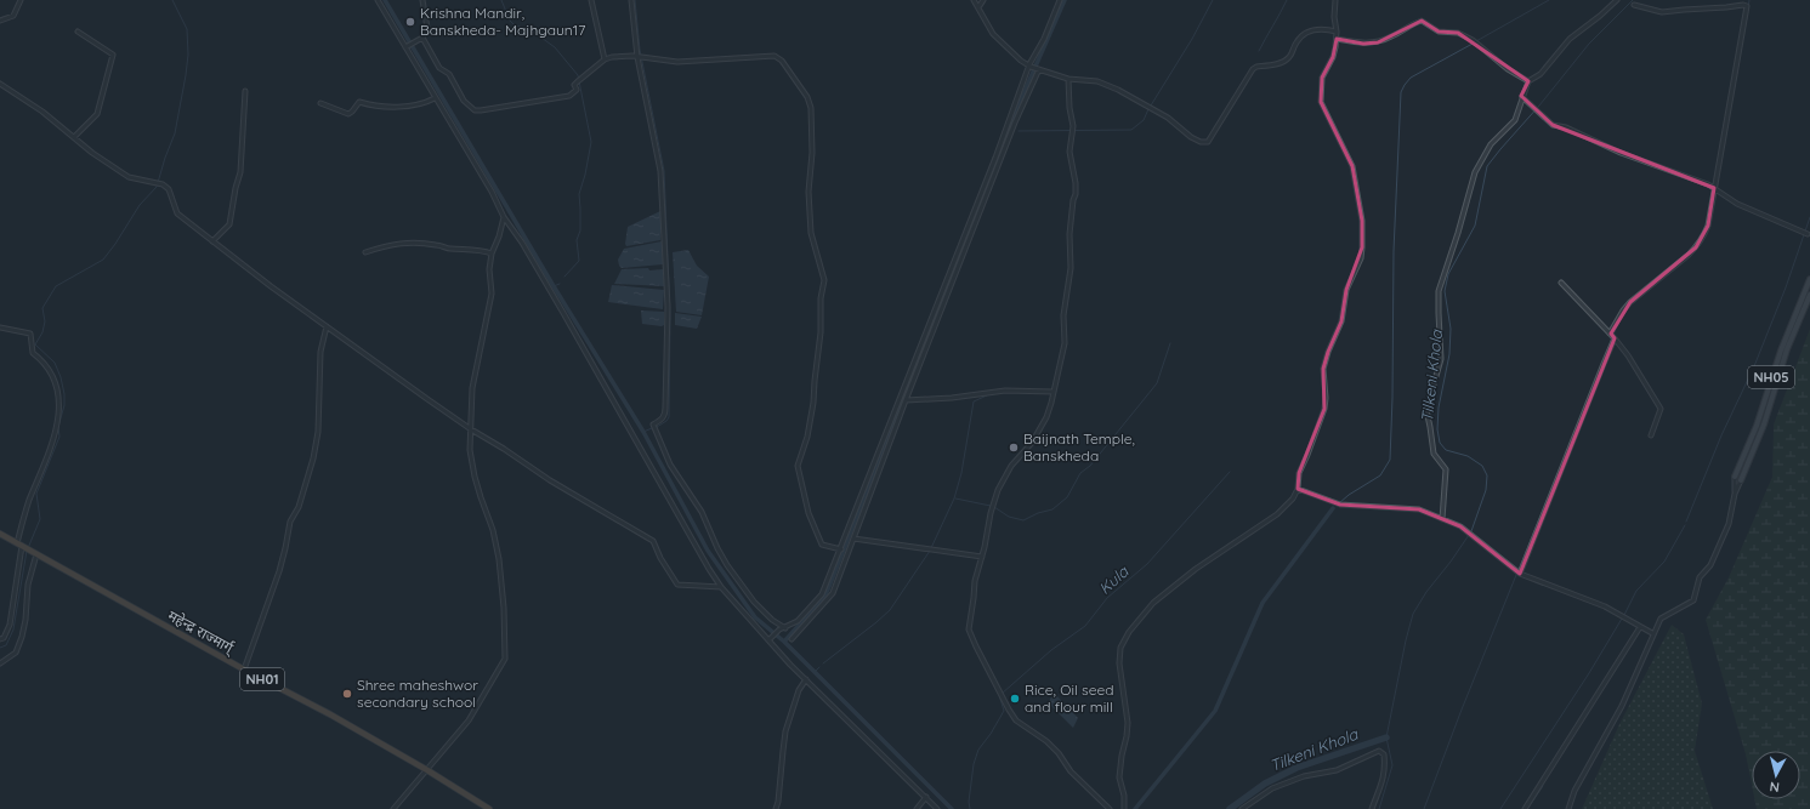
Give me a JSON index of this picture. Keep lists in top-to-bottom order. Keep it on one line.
{"streets":{"highway":["महेन्द्र राज्मार्ग्","NH01"],"main road":["NH05"]},"water":["Tilkeni Khola","Kula"],"places":["Krishna Mandir, Banskheda- Majhgaun17","Baijnath Temple, Banskheda","Shree maheshwor secondary school","Rice, Oil seed and flour mill"],"north":"bottom"}
